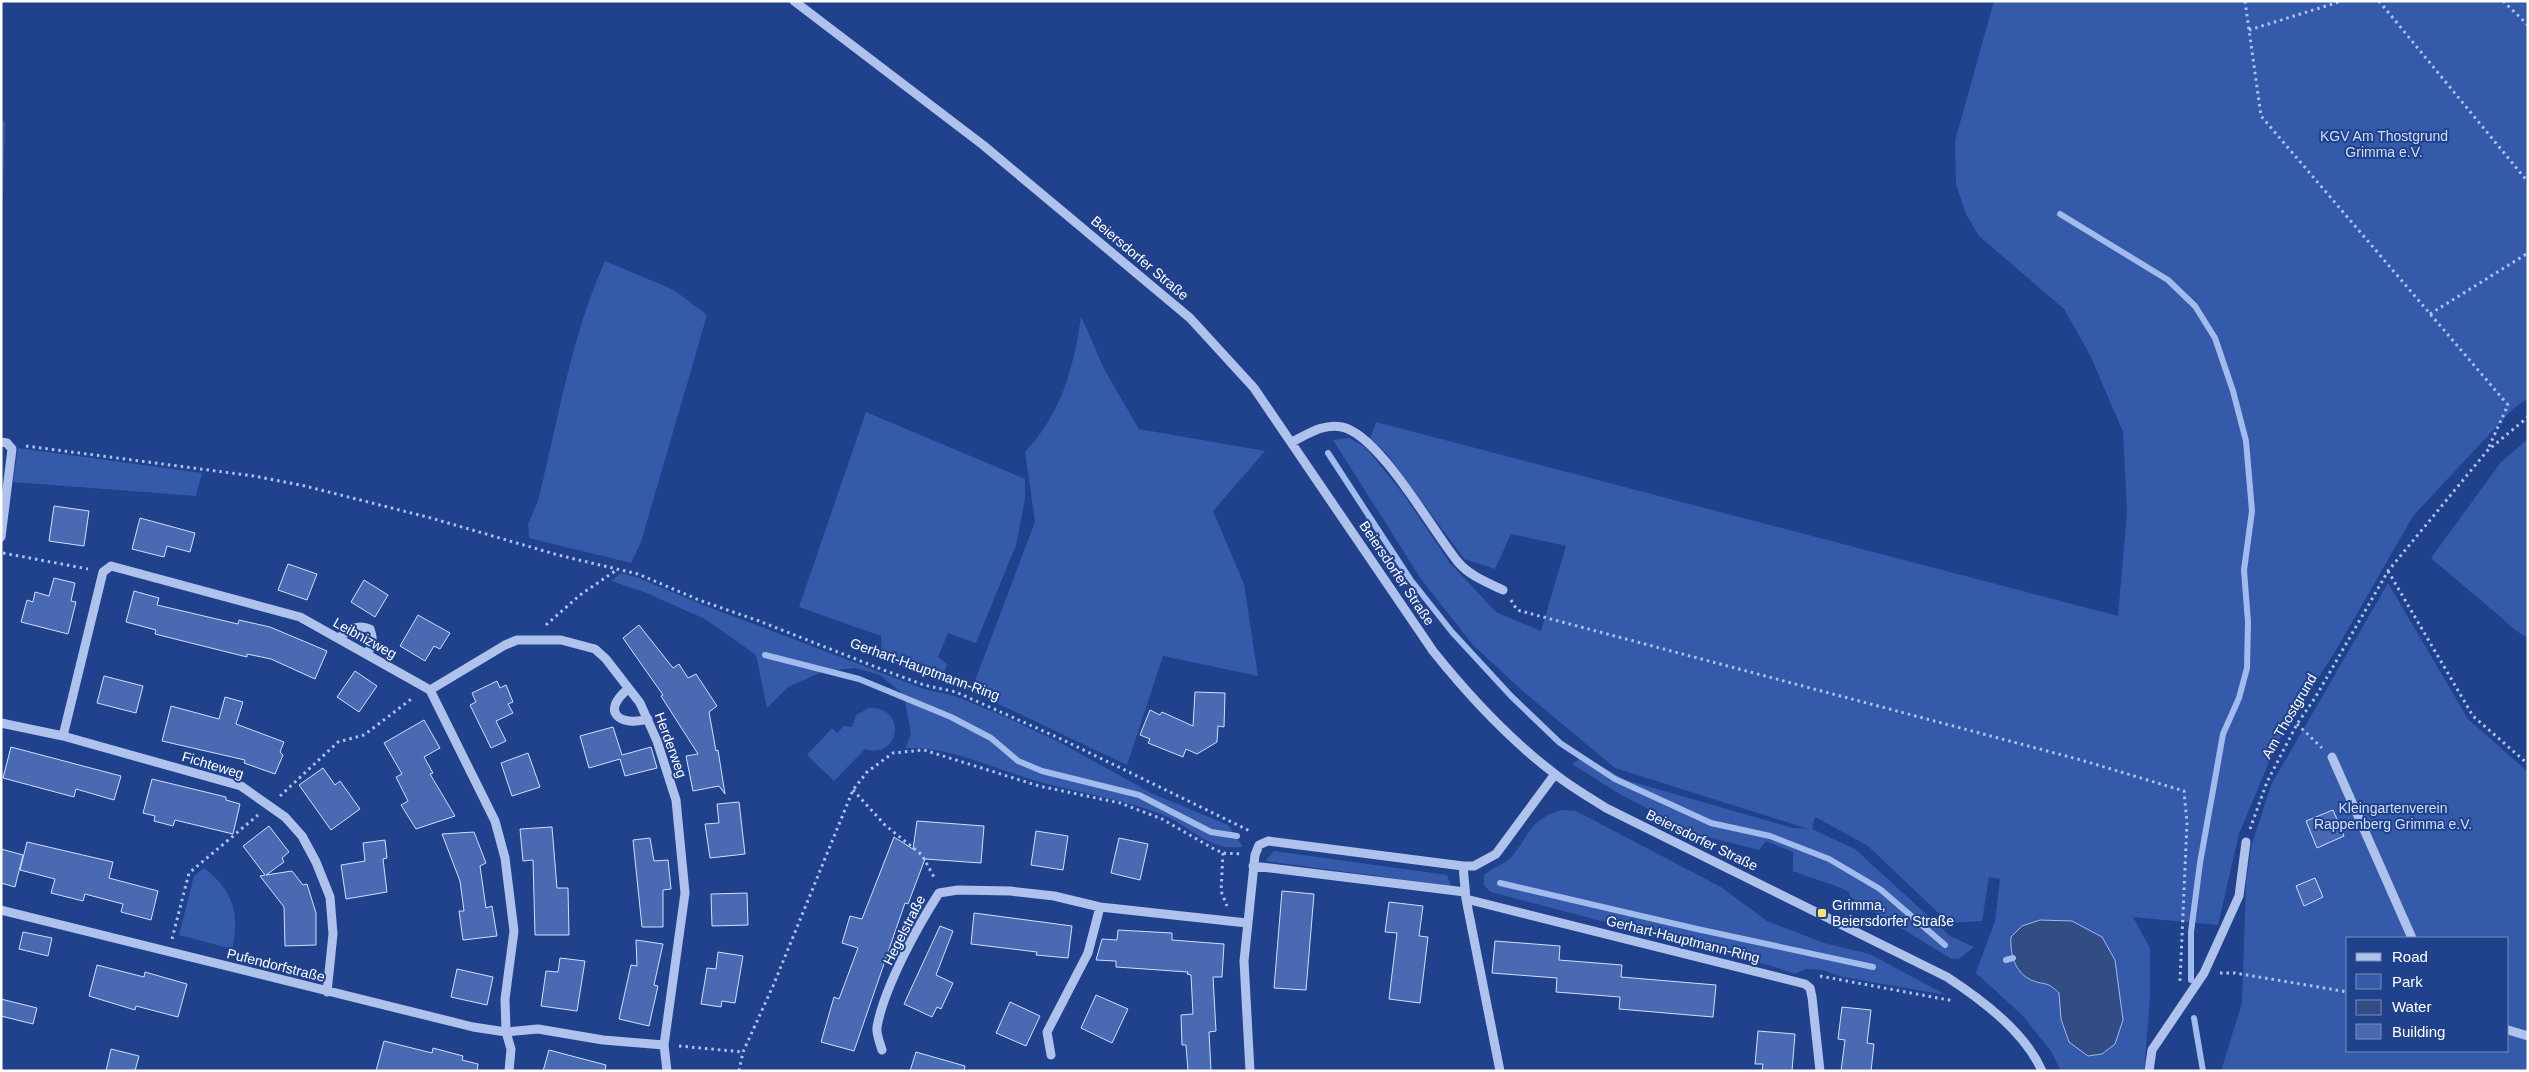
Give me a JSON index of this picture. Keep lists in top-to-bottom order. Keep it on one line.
{"streets":{"street":["Beiersdorfer Straße","Leibnizweg","Gerhart-Hauptmann-Ring","Herderweg","Fichteweg","Hegelstraße","Pufendorfstraße"],"path":["Am Thostgrund"]},"crossings":[["Leibnizweg","Herderweg"],["Fichteweg","Pufendorfstraße"]],"parks":["KGV Am Thostgrund Grimma e.V.","Kleingartenverein Rappenberg Grimma e.V."],"places":{"transit":["Grimma, Beiersdorfer Straße"]},"legend":["Road","Park","Water","Building"]}
